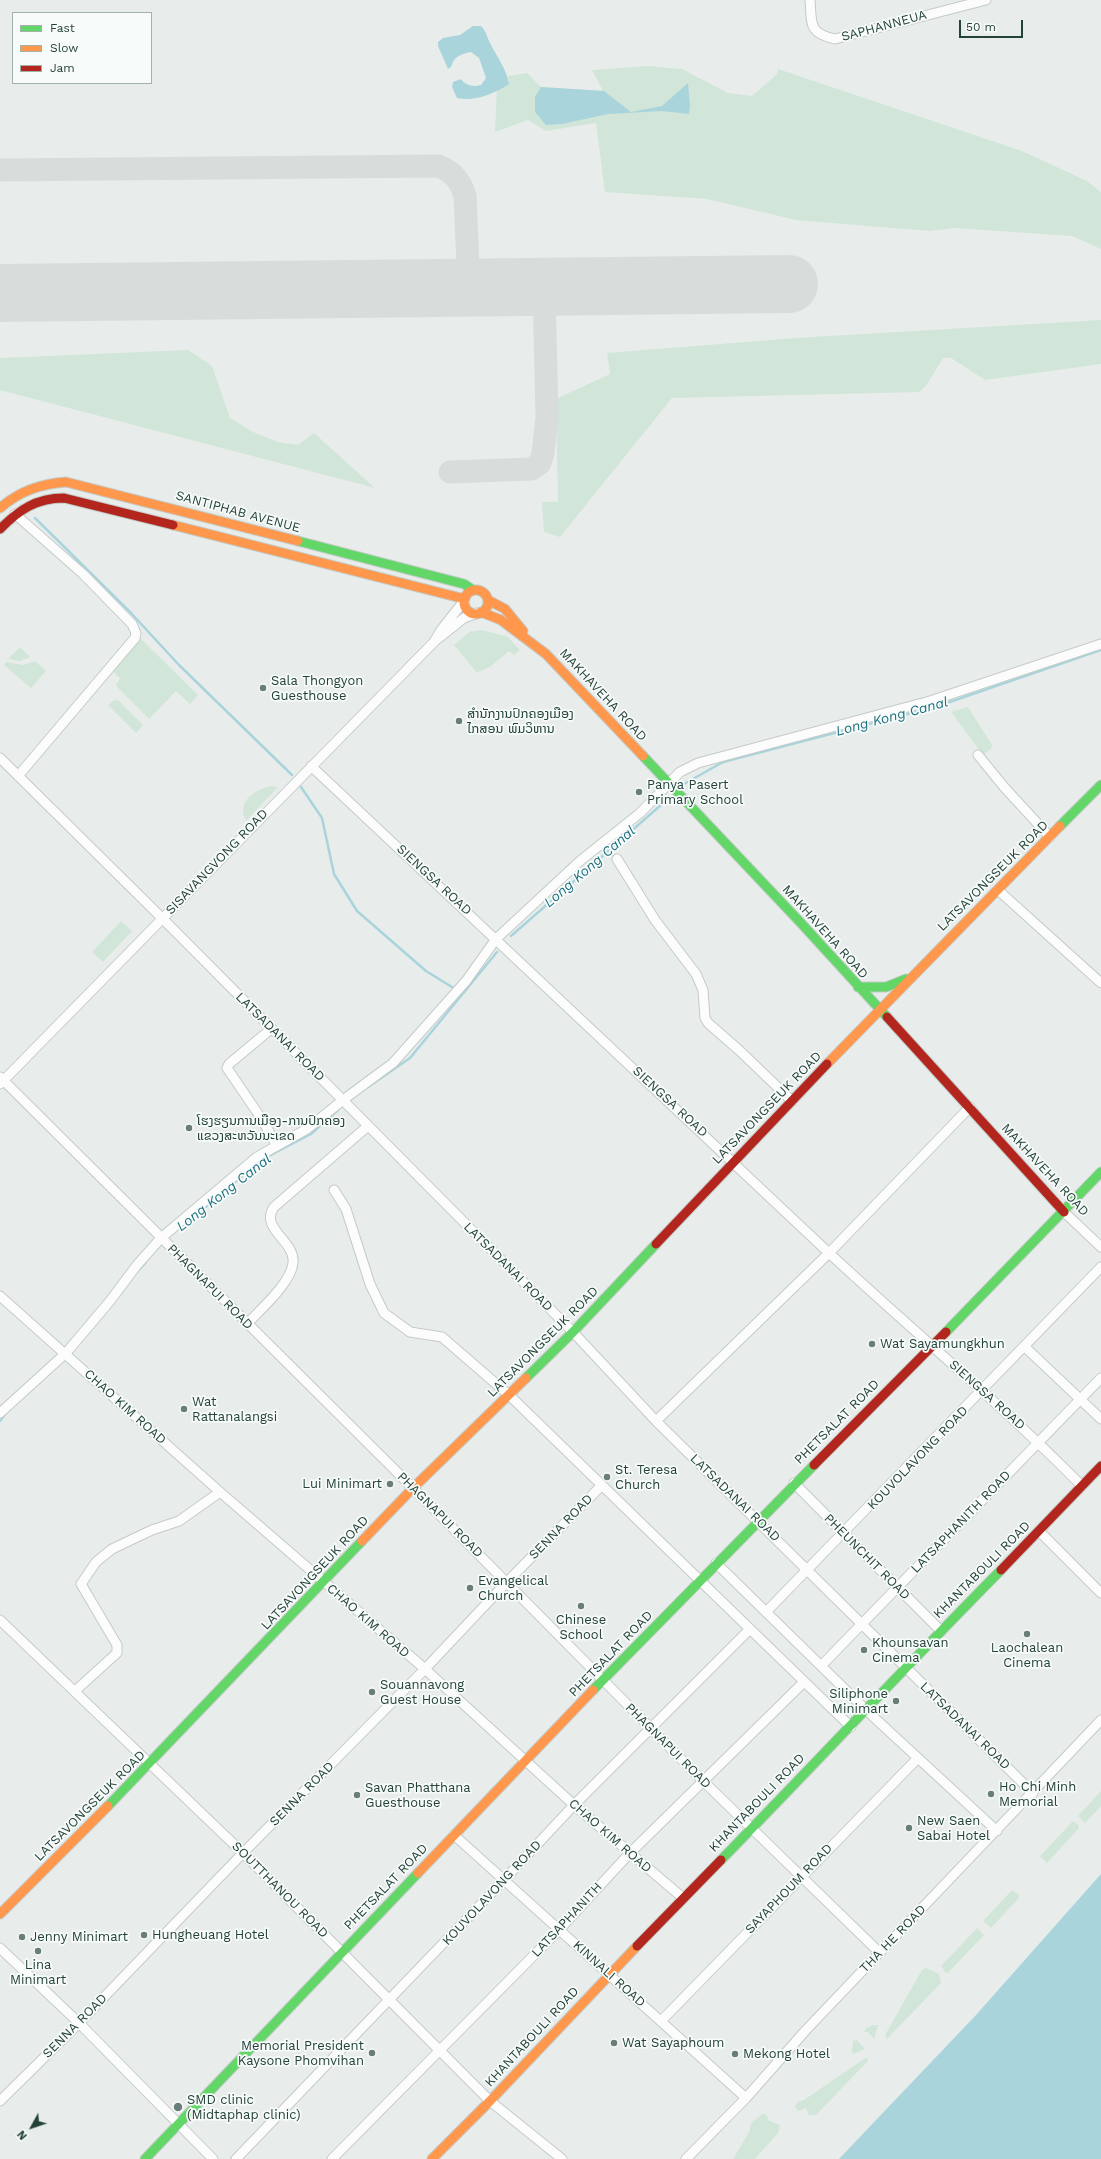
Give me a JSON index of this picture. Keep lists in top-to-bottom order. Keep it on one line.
{"streets":{"street":["SAPHANNEUA","SANTIPHAB AVENUE","MAKHAVEHA ROAD","SISAVANGVONG ROAD","LATSAVONGSEUK ROAD","SIENGSA ROAD","LATSADANAI ROAD","PHAGNAPUI ROAD","CHAO KIM ROAD","PHETSALAT ROAD","KOUVOLAVONG ROAD","LATSAPHANITH ROAD","SENNA ROAD","PHEUNCHIT ROAD","KHANTABOULI ROAD","SAYAPHOUM ROAD","SOUTTHANOU ROAD","LATSAPHANITH","THA HE ROAD","KINNALI ROAD"]},"crossings":[["SANTIPHAB AVENUE","MAKHAVEHA ROAD"],["MAKHAVEHA ROAD","LATSAVONGSEUK ROAD"],["MAKHAVEHA ROAD","PHETSALAT ROAD"],["SISAVANGVONG ROAD","SIENGSA ROAD"],["SISAVANGVONG ROAD","LATSADANAI ROAD"],["SISAVANGVONG ROAD","PHAGNAPUI ROAD"],["LATSAVONGSEUK ROAD","SIENGSA ROAD"],["LATSAVONGSEUK ROAD","LATSADANAI ROAD"],["LATSAVONGSEUK ROAD","PHAGNAPUI ROAD"],["LATSAVONGSEUK ROAD","CHAO KIM ROAD"],["LATSAVONGSEUK ROAD","SOUTTHANOU ROAD"],["SIENGSA ROAD","PHETSALAT ROAD"],["SIENGSA ROAD","KOUVOLAVONG ROAD"],["SIENGSA ROAD","LATSAPHANITH ROAD"],["SIENGSA ROAD","KHANTABOULI ROAD"],["LATSADANAI ROAD","PHETSALAT ROAD"],["LATSADANAI ROAD","KOUVOLAVONG ROAD"],["LATSADANAI ROAD","LATSAPHANITH ROAD"],["LATSADANAI ROAD","KHANTABOULI ROAD"],["LATSADANAI ROAD","THA HE ROAD"],["PHAGNAPUI ROAD","PHETSALAT ROAD"],["PHAGNAPUI ROAD","KOUVOLAVONG ROAD"],["PHAGNAPUI ROAD","SENNA ROAD"],["PHAGNAPUI ROAD","KHANTABOULI ROAD"],["PHAGNAPUI ROAD","SAYAPHOUM ROAD"],["PHAGNAPUI ROAD","LATSAPHANITH"],["PHAGNAPUI ROAD","THA HE ROAD"],["CHAO KIM ROAD","PHETSALAT ROAD"],["CHAO KIM ROAD","KOUVOLAVONG ROAD"],["CHAO KIM ROAD","SENNA ROAD"],["CHAO KIM ROAD","KHANTABOULI ROAD"],["CHAO KIM ROAD","LATSAPHANITH"],["PHETSALAT ROAD","PHEUNCHIT ROAD"],["PHETSALAT ROAD","SOUTTHANOU ROAD"],["PHETSALAT ROAD","KINNALI ROAD"],["KOUVOLAVONG ROAD","PHEUNCHIT ROAD"],["KOUVOLAVONG ROAD","SOUTTHANOU ROAD"],["KOUVOLAVONG ROAD","KINNALI ROAD"],["LATSAPHANITH ROAD","PHEUNCHIT ROAD"],["SENNA ROAD","SOUTTHANOU ROAD"],["PHEUNCHIT ROAD","KHANTABOULI ROAD"],["KHANTABOULI ROAD","SOUTTHANOU ROAD"],["KHANTABOULI ROAD","KINNALI ROAD"],["SAYAPHOUM ROAD","KINNALI ROAD"],["SOUTTHANOU ROAD","LATSAPHANITH"],["LATSAPHANITH","KINNALI ROAD"],["THA HE ROAD","KINNALI ROAD"]],"water":["Long Kong Canal"],"places":["Sala Thongyon Guesthouse","ສຳນັກງານປົກຄອງເມືອງ ໄກສອນ ພົມວິຫານ","Panya Pasert Primary School","ໂຮງຮຽນການເມືອງ-ການປົກຄອງ ແຂວງສະຫວັນນະເຂດ","Wat Sayamungkhun","Wat Rattanalangsi","St. Teresa Church","Lui Minimart","Evangelical Church","Chinese School","Laochalean Cinema","Khounsavan Cinema","Souannavong Guest House","Siliphone Minimart","Ho Chi Minh Memorial","Savan Phatthana Guesthouse","New Saen Sabai Hotel","Hungheuang Hotel","Jenny Minimart","Lina Minimart","Wat Sayaphoum","Memorial President Kaysone Phomvihan","Mekong Hotel","SMD clinic (Midtaphap clinic)"],"legend":["Fast","Slow","Jam"],"scale_bar":"50 m","north":"bottom left"}
